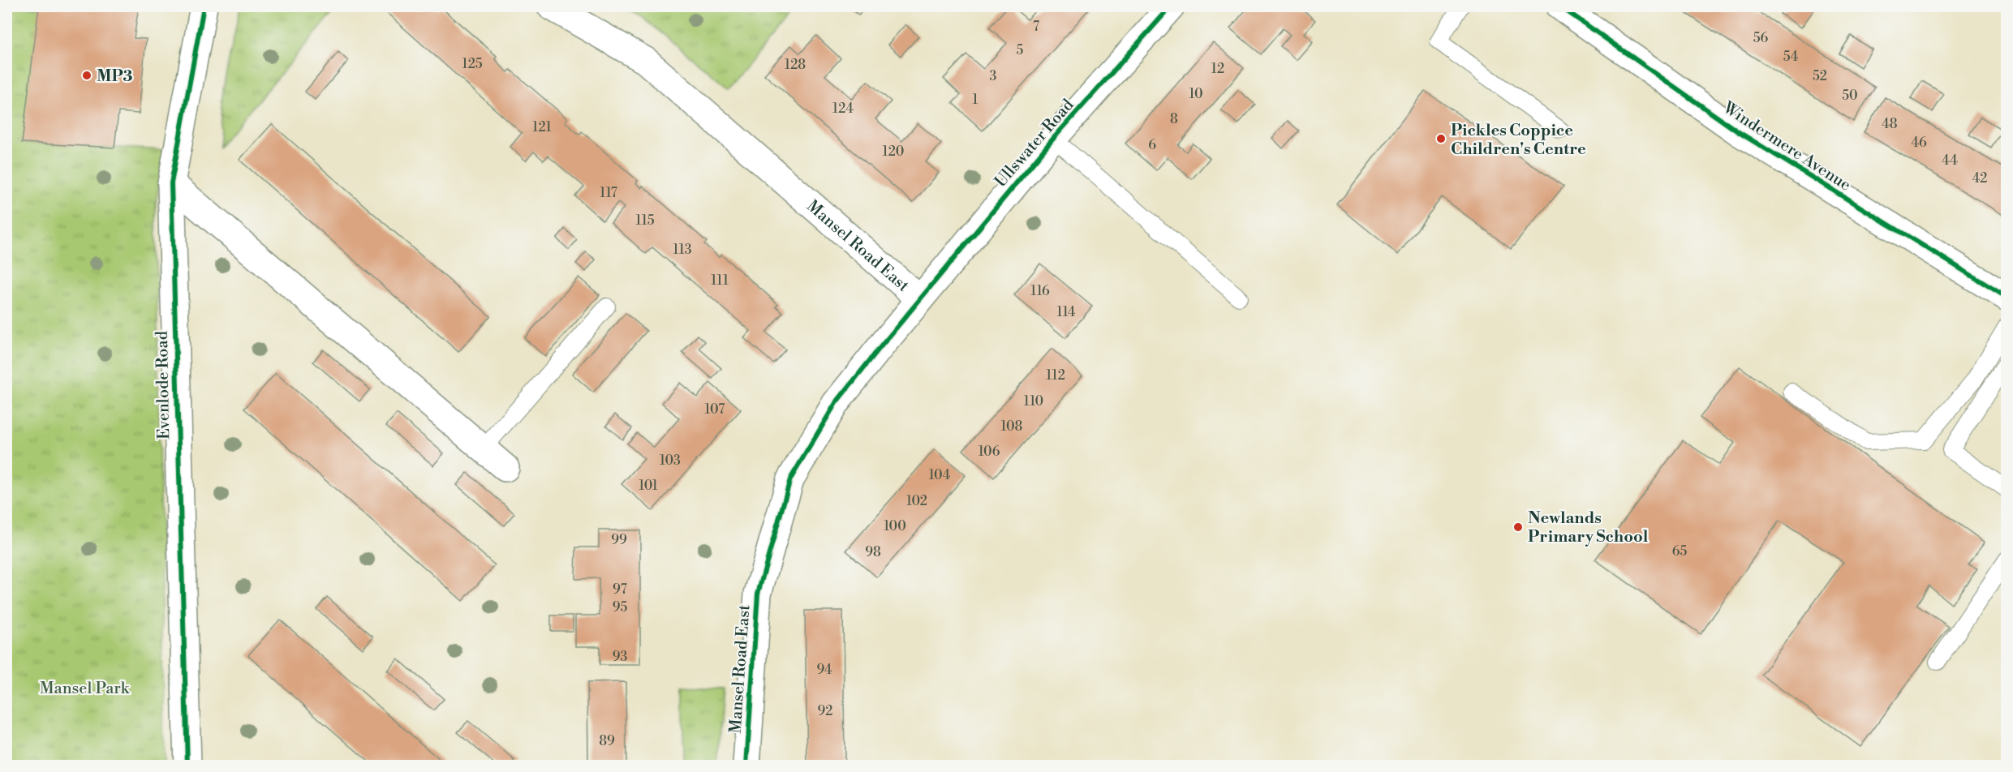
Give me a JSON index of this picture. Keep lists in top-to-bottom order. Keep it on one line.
{"streets":{"street":["Ullswater Road","Windermere Avenue","Mansel Road East","Evenlode Road"]},"crossings":[["Ullswater Road","Mansel Road East"]],"parks":["Mansel Park"],"places":["MP3","Pickles Coppice Children's Centre","Newlands Primary School"],"house_numbers":["7","56","5","54","125","128","12","3","52","10","50","1","124","8","48","121","46","6","120","44","42","117","115","113","111","116","114","112","110","107","108","106","103","104","101","102","100","99","65","98","97","95","93","94","92","89"]}
